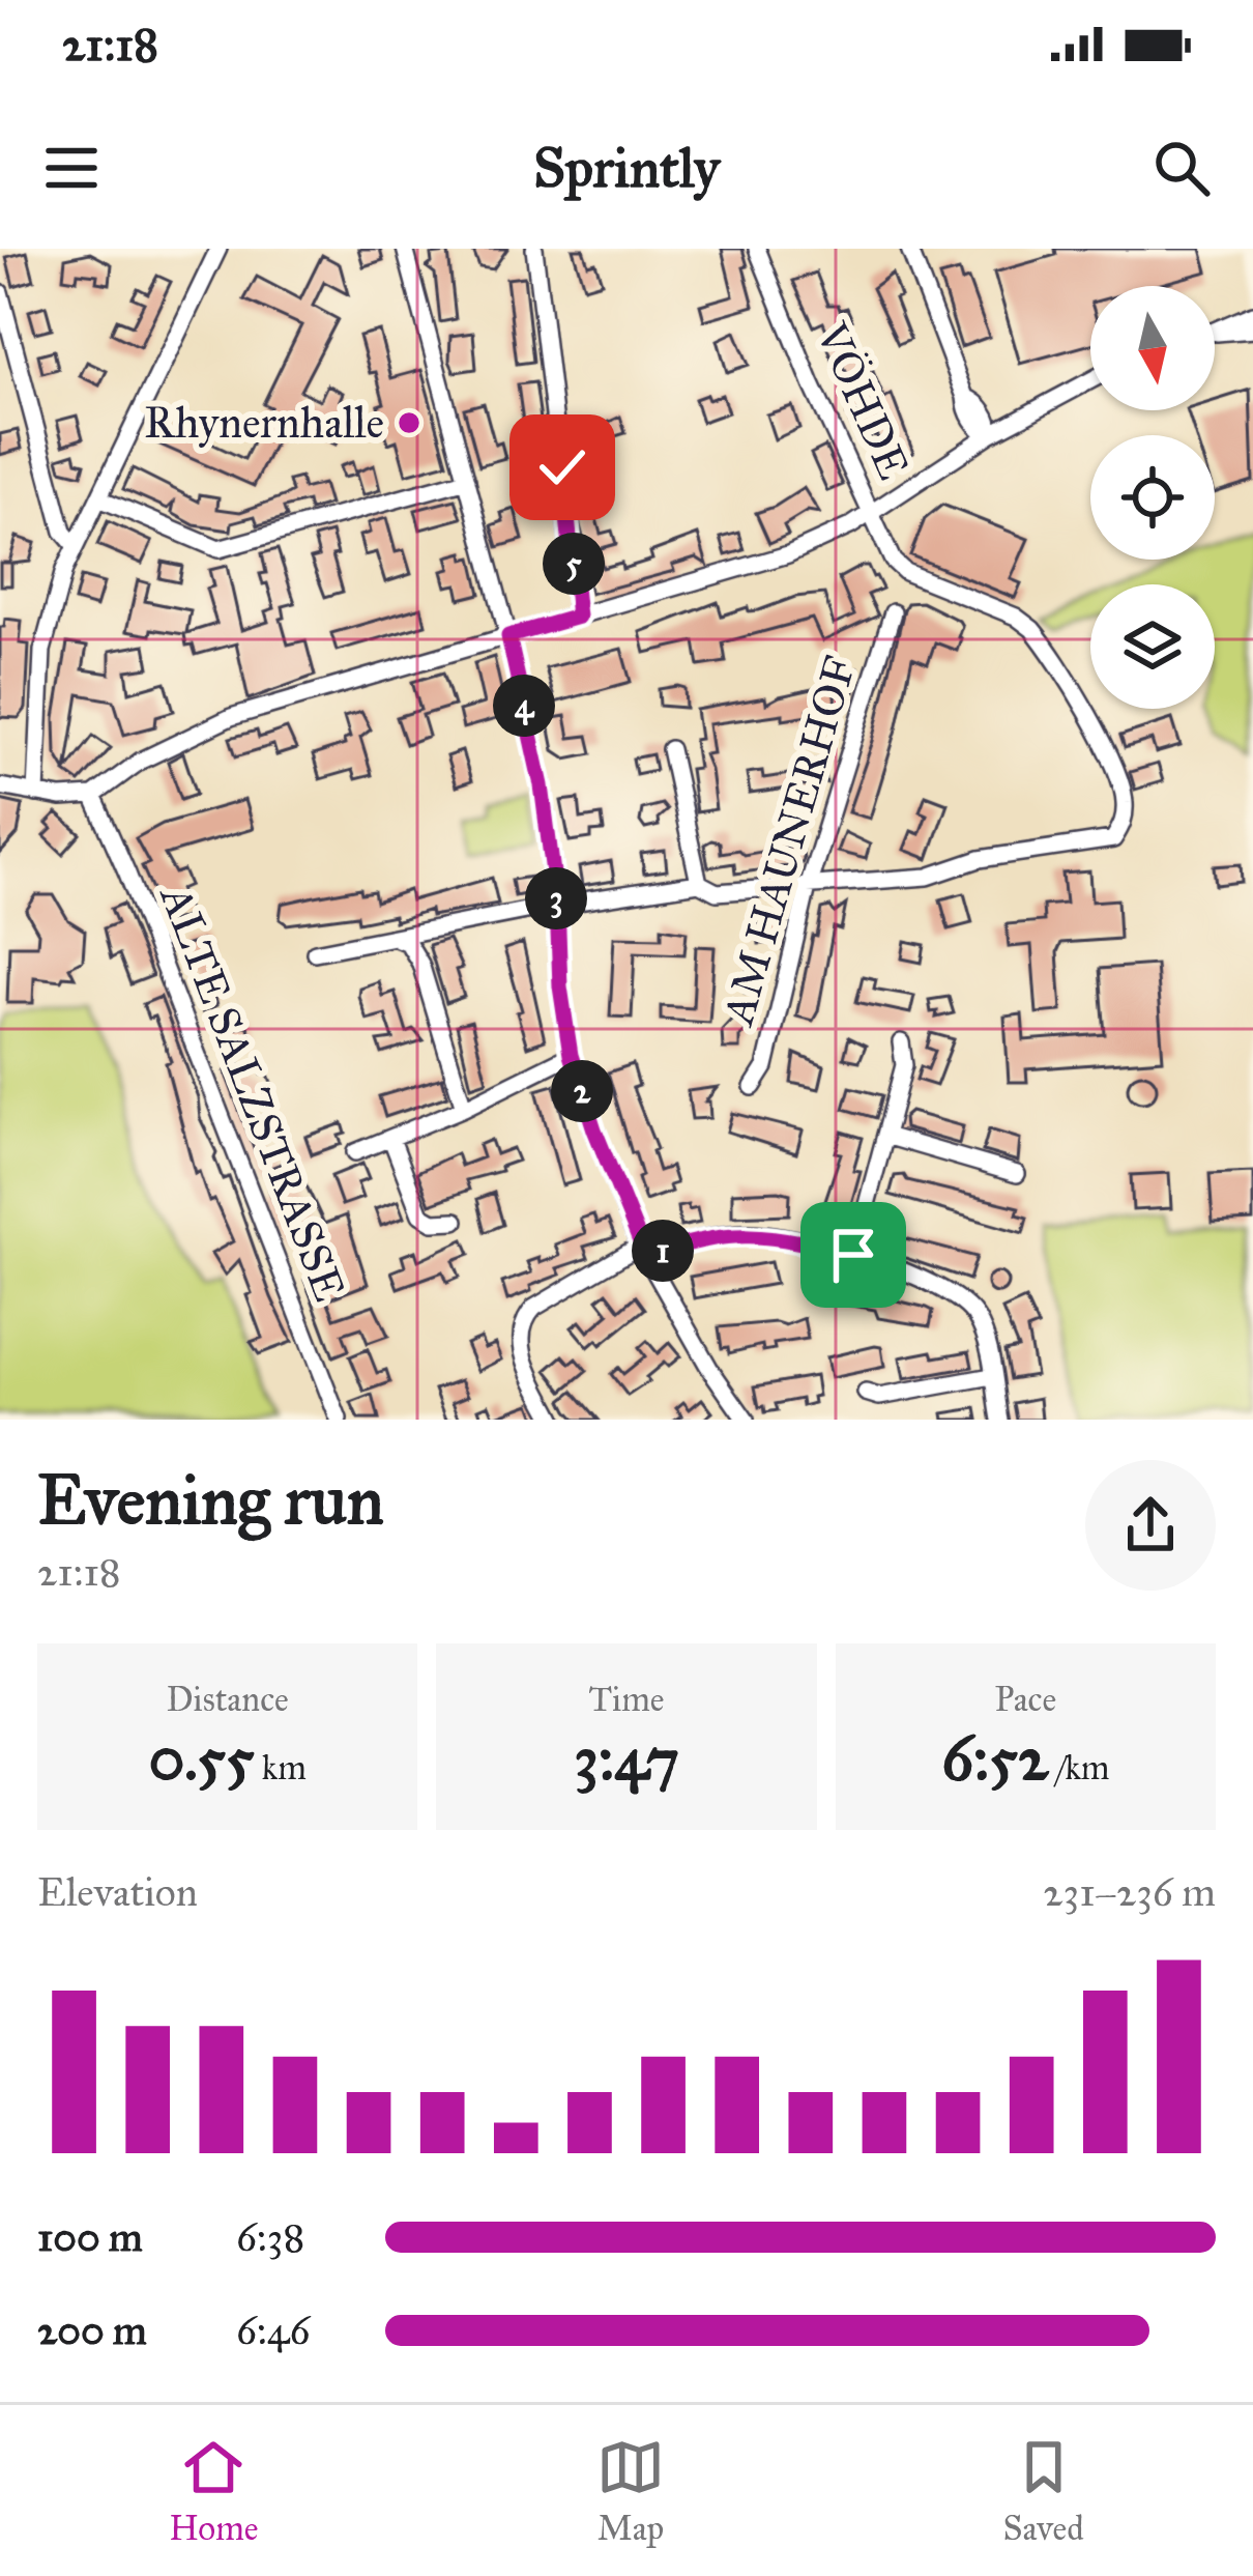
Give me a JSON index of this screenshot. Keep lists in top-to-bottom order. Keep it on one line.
{"streets":{"street":["VÖHDE","AM HAUNERHOF","ALTE SALZSTRASSE"]},"crossings":[["VÖHDE","AM HAUNERHOF"]],"places":["Rhynernhalle"],"north":"bottom","page":{"status":"21:18","header":"Sprintly","pins":["5","4","3","2","1"],"heading":["Evening run","21:18"],"stats":[["Distance","0.55 km"],["Time","3:47"],["Pace","6:52 /km"]],"chart":["Elevation","231–236 m"],"list":[{"name":"100 m","note":"6:38"},{"name":"200 m","note":"6:46"}],"tabs":["Home","Map","Saved"]}}
